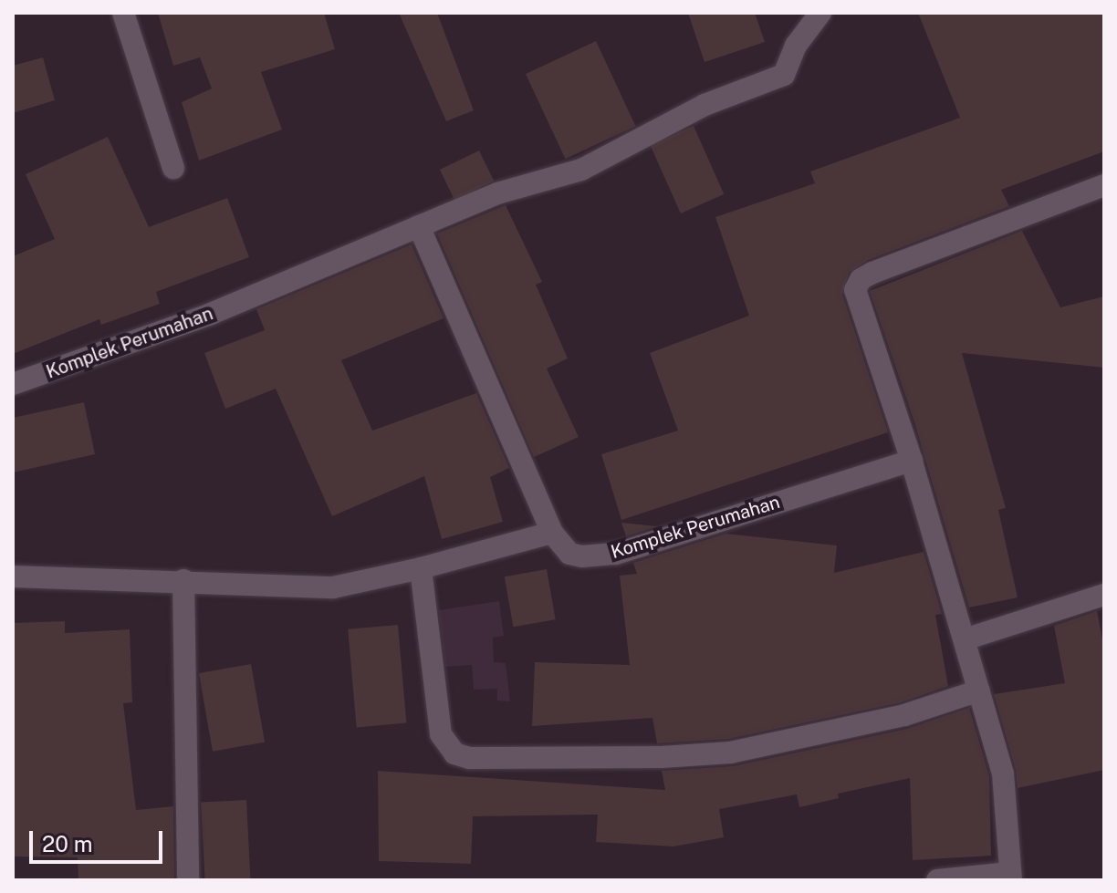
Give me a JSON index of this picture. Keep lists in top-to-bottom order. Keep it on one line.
{"streets":{"street":["Komplek Perumahan"]},"scale_bar":"20 m"}
